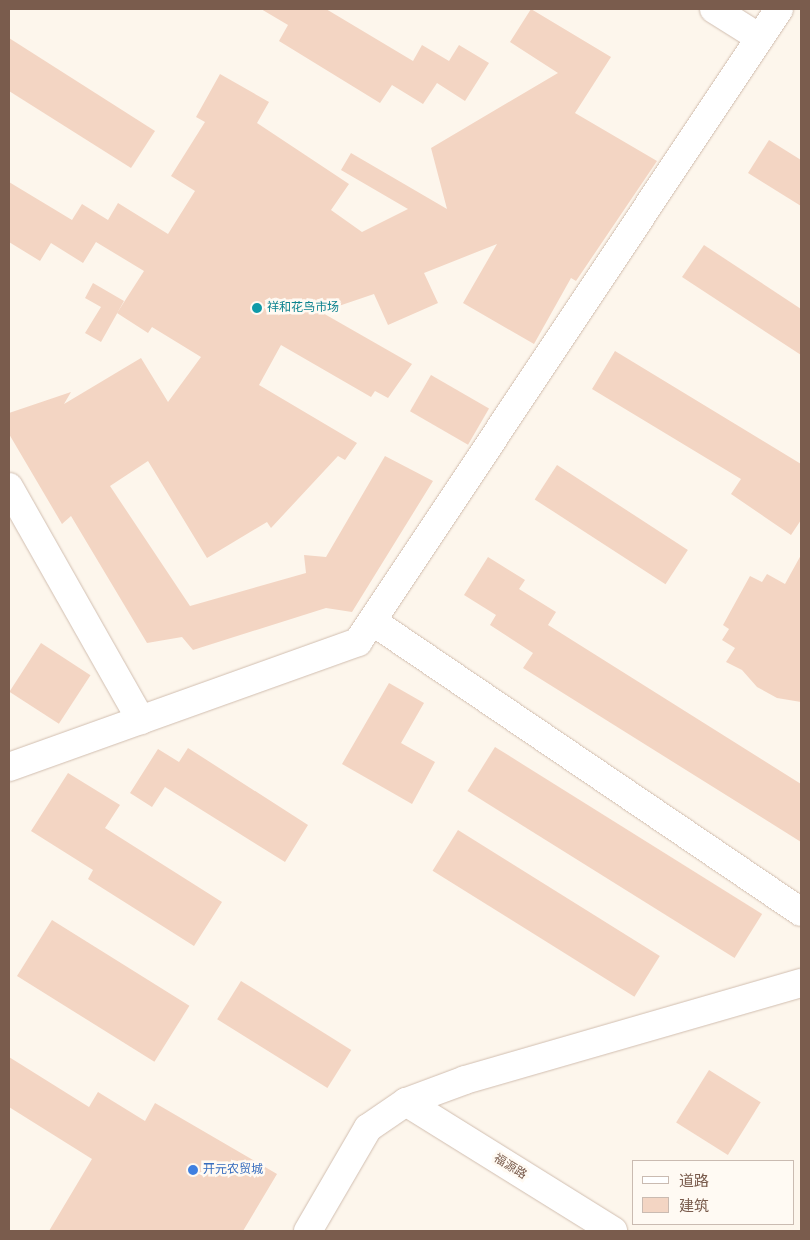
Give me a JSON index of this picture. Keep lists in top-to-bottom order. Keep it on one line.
{"streets":{"street":["福源路"]},"places":["祥和花鸟市场","开元农贸城"],"legend":["道路","建筑"]}
